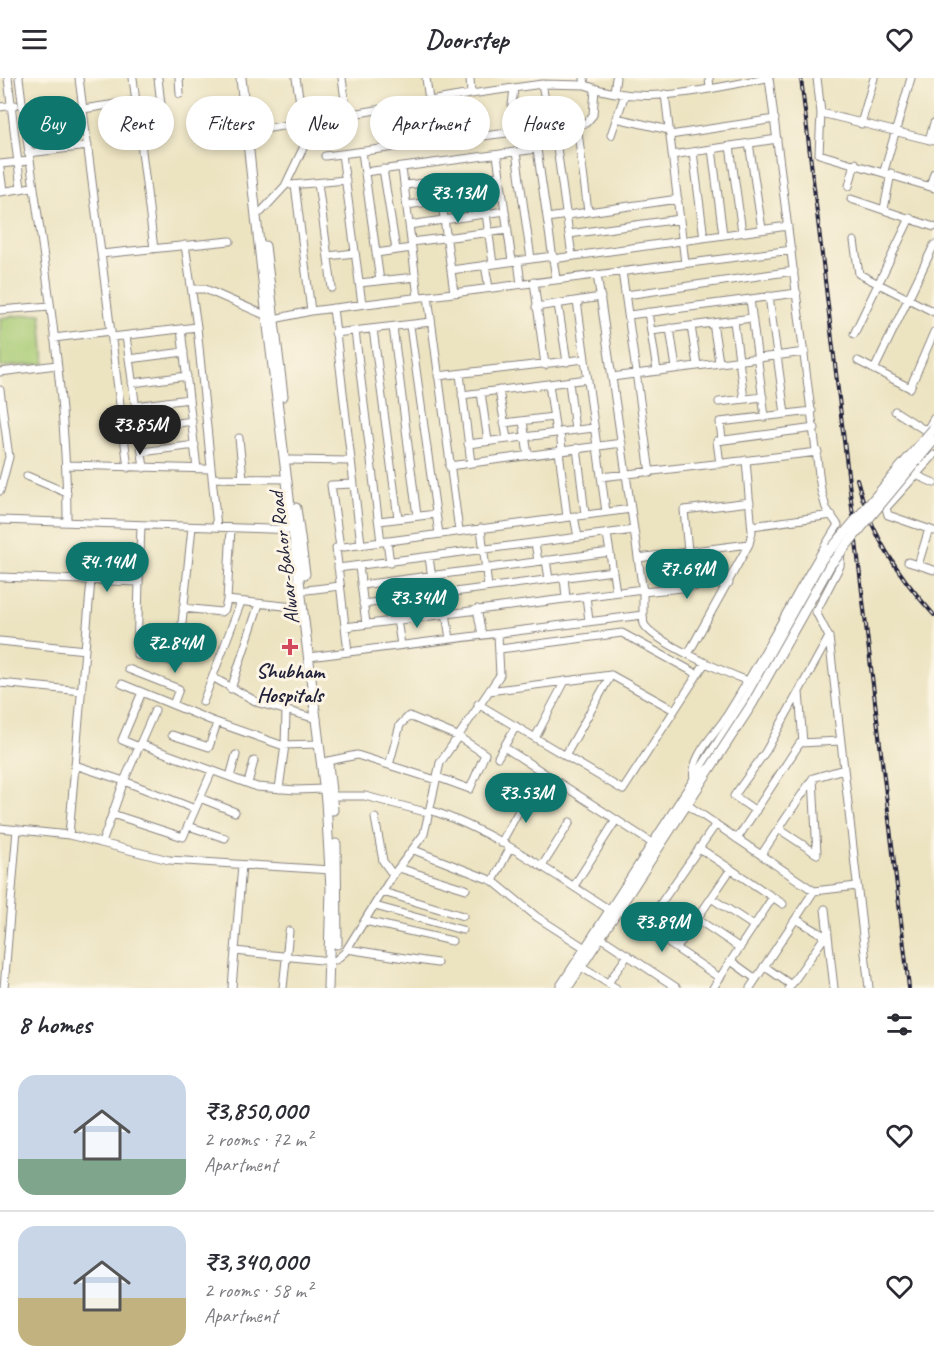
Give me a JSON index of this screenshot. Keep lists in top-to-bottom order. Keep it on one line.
{"streets":{"main road":["Alwar-Bahor Road"]},"places":{"health":["Shubham Hospitals"]},"page":{"header":"Doorstep","chip":["Buy","Rent","Filters","New","Apartment","House"],"price":["₹3.13M","₹3.85M","₹4.14M","₹7.69M","₹3.34M","₹2.84M","₹3.53M","₹3.89M"],"heading":"8 homes","list":[{"name":"₹3,850,000","note":"2 rooms · 72 m² · Apartment"},{"name":"₹3,340,000","note":"2 rooms · 58 m² · Apartment"}]}}
